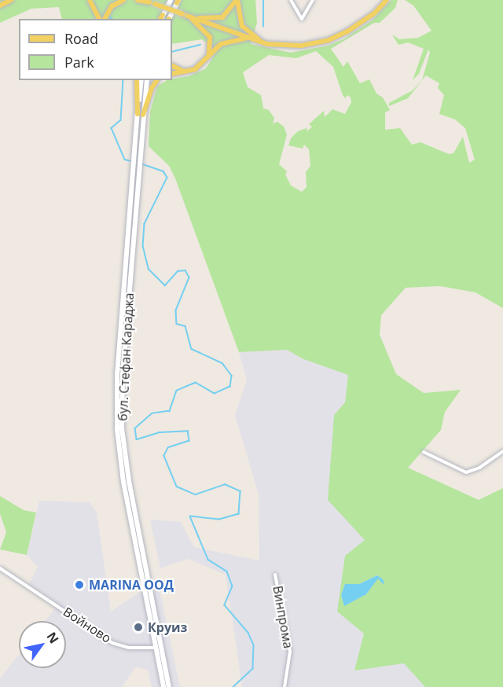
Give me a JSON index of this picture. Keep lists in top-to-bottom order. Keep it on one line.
{"streets":{"main road":["бул. Стефан Караджа"],"street":["Винпрома","Войново"]},"crossings":[["бул. Стефан Караджа","Войново"]],"places":["MARINA ООД","Круиз"],"legend":["Road","Park"],"north":"top right"}
